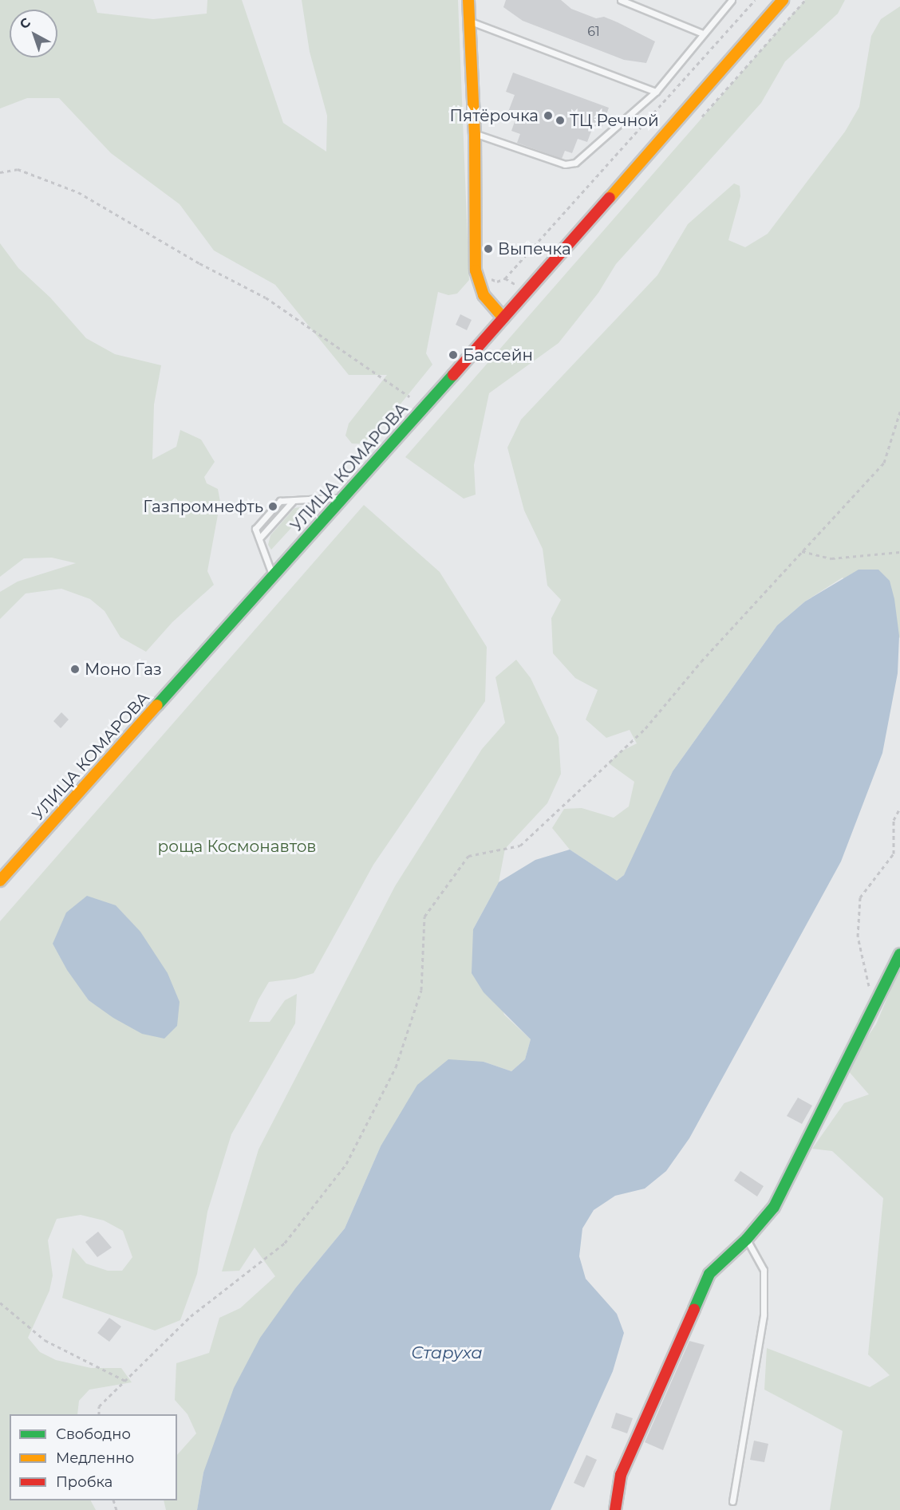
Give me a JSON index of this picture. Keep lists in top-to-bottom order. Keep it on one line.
{"streets":{"main road":["УЛИЦА КОМАРОВА"]},"water":["Старуха"],"parks":["роща Космонавтов"],"places":["Пятёрочка","ТЦ Речной","Выпечка","Бассейн","Газпромнефть","Моно Газ"],"house_numbers":["61"],"legend":["Свободно","Медленно","Пробка"],"north":"top left"}
